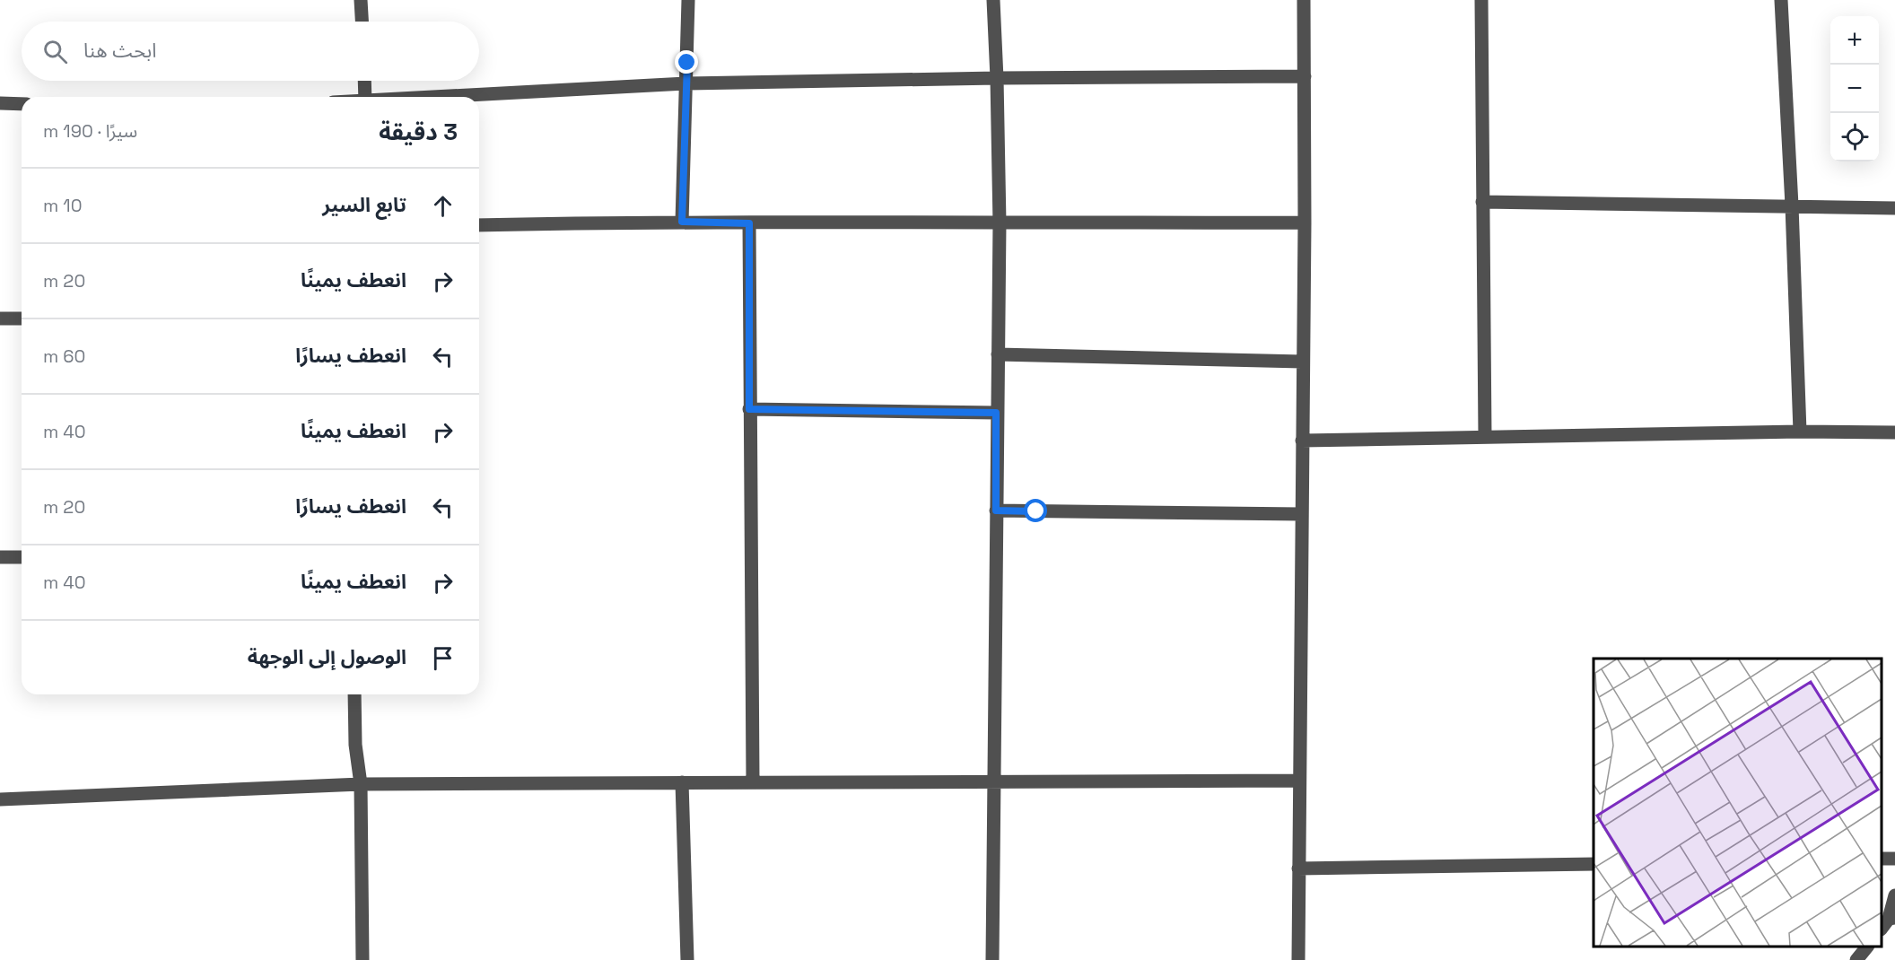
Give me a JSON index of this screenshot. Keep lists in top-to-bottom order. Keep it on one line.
{"page":{"map_buttons":["+","−"],"search":"ابحث هنا","heading":["3 دقيقة","سيرًا · 190 m"],"list":[["تابع السير","10 m"],["انعطف يمينًا","20 m"],["انعطف يسارًا","60 m"],["انعطف يمينًا","40 m"],["انعطف يسارًا","20 m"],["انعطف يمينًا","40 m"],"الوصول إلى الوجهة"]}}
